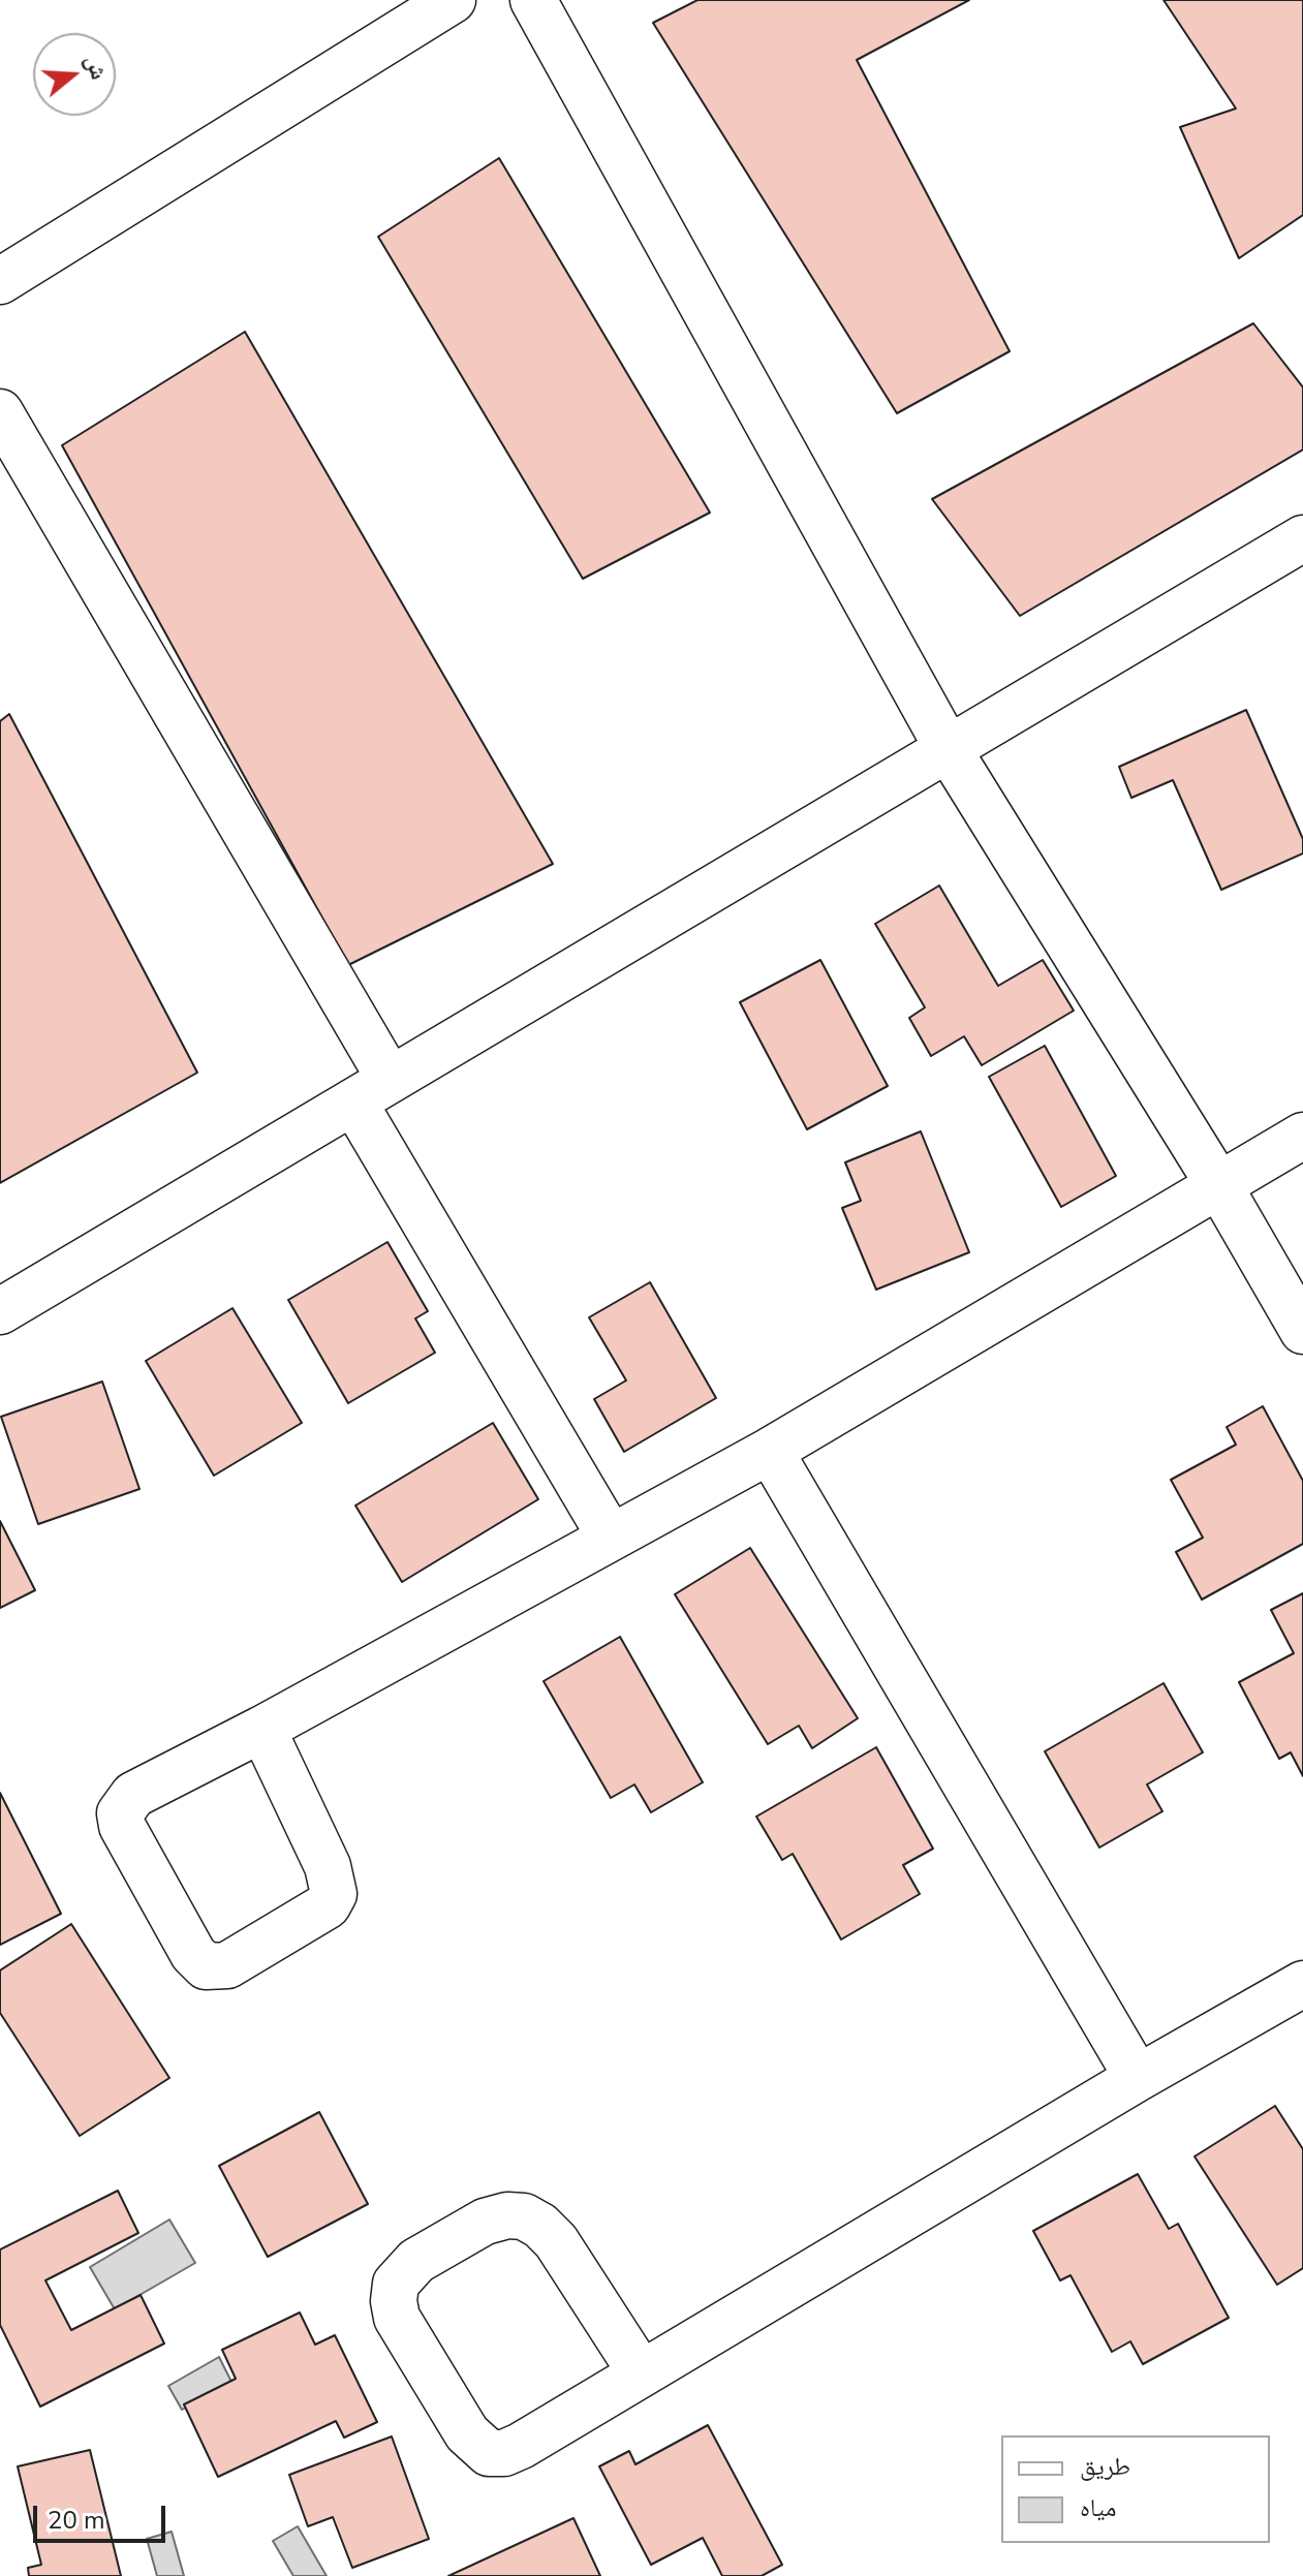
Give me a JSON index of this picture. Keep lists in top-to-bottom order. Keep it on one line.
{"legend":["طريق","مياه"],"scale_bar":"20 m","north":"right"}
